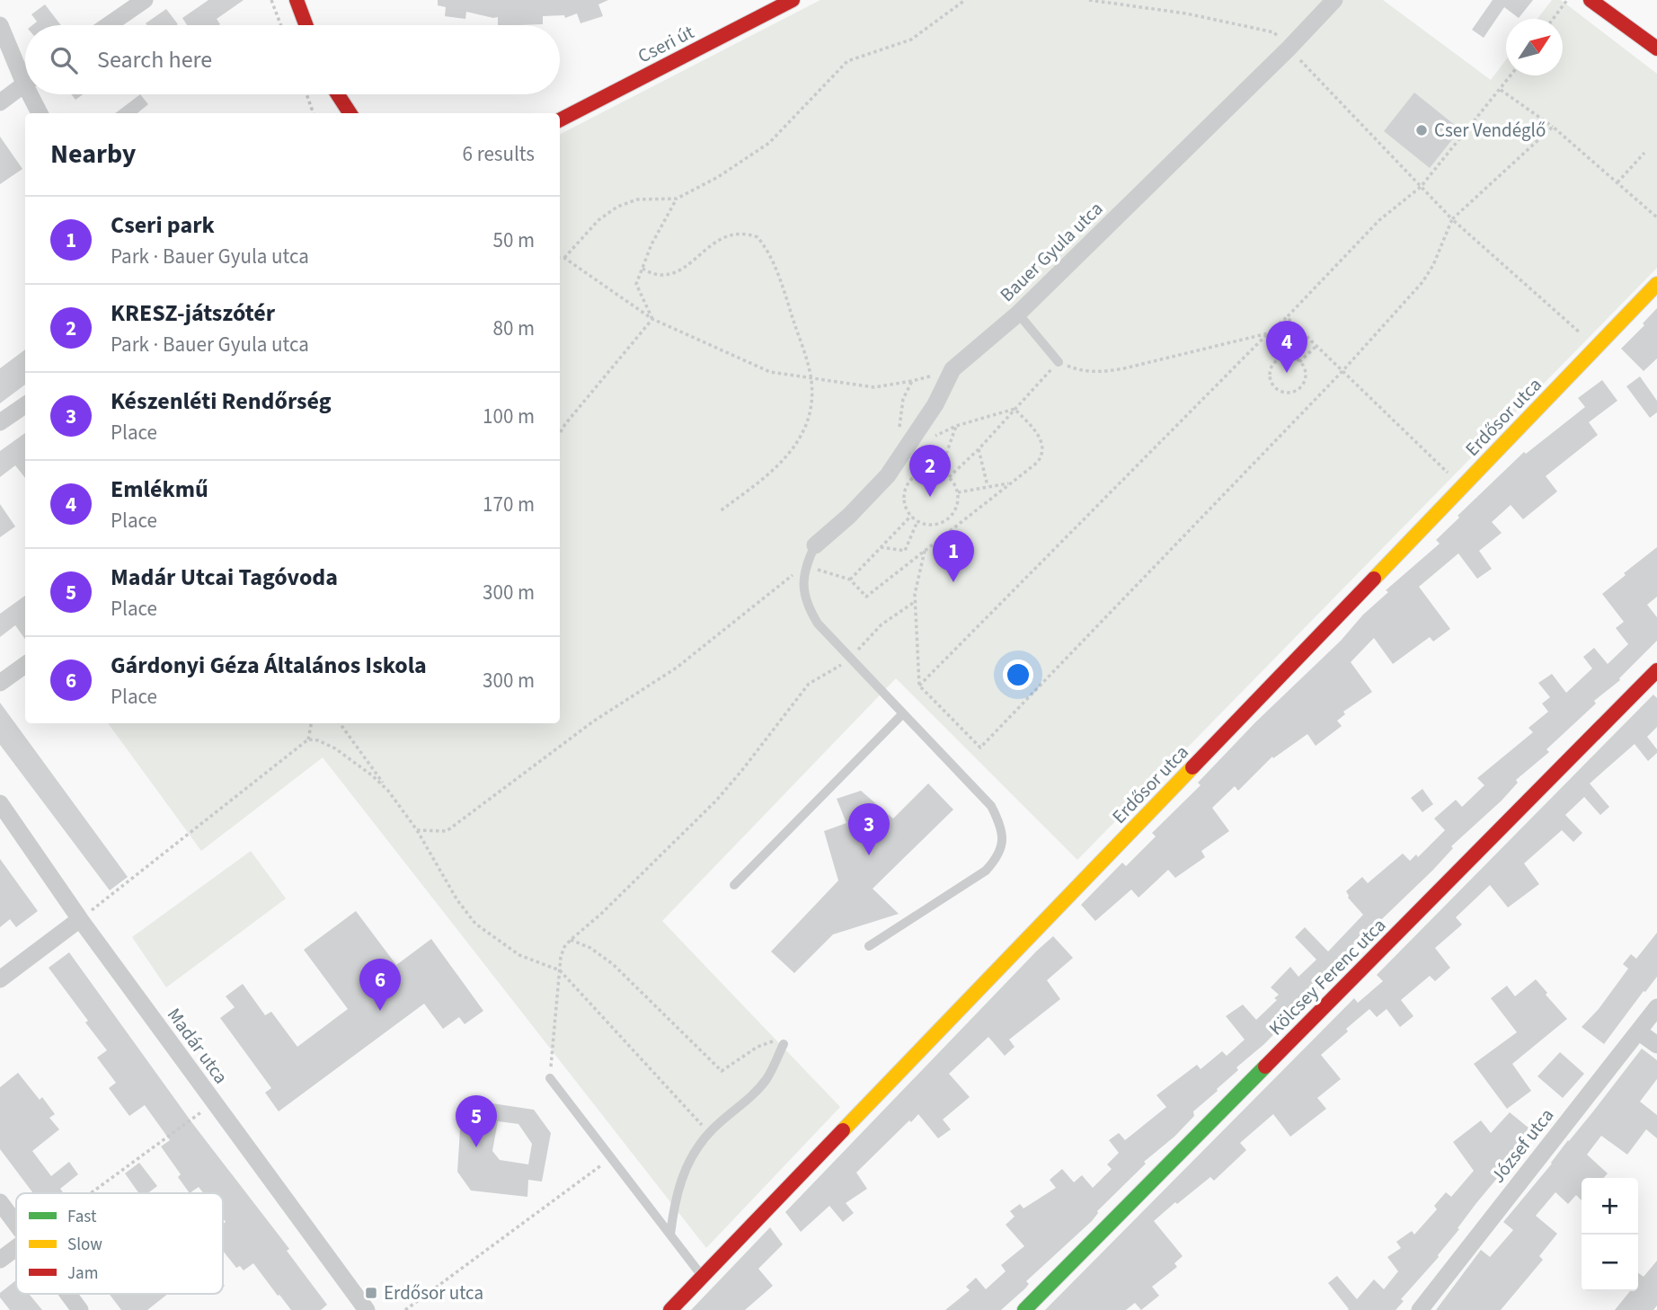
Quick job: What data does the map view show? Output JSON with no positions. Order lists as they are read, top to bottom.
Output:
{
  "streets": {
    "street": [
      "Cseri út",
      "Bauer Gyula utca",
      "Erdősor utca",
      "Kölcsey Ferenc utca",
      "Madár utca",
      "József utca"
    ]
  },
  "places": {
    "other": ["Cser Vendéglő"],
    "transit": ["Erdősor utca"]
  },
  "legend": ["Fast", "Slow", "Jam"],
  "north": "top right",
  "page": {
    "search": "Search here",
    "heading": ["Nearby", "6 results"],
    "list": [
      {
        "mark": "1",
        "name": "Cseri park",
        "note": "Park · Bauer Gyula utca",
        "value": "50 m"
      },
      {
        "mark": "2",
        "name": "KRESZ-játszótér",
        "note": "Park · Bauer Gyula utca",
        "value": "80 m"
      },
      {
        "mark": "3",
        "name": "Készenléti Rendőrség",
        "note": "Place",
        "value": "100 m"
      },
      {
        "mark": "4",
        "name": "Emlékmű",
        "note": "Place",
        "value": "170 m"
      },
      {
        "mark": "5",
        "name": "Madár Utcai Tagóvoda",
        "note": "Place",
        "value": "300 m"
      },
      {
        "mark": "6",
        "name": "Gárdonyi Géza Általános Iskola",
        "note": "Place",
        "value": "300 m"
      }
    ],
    "pins": [
      "4",
      "2",
      "1",
      "3",
      "6",
      "5"
    ],
    "map_buttons": ["+", "−"]
  }
}
